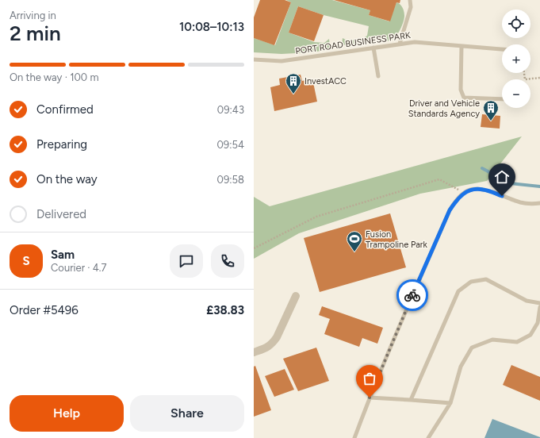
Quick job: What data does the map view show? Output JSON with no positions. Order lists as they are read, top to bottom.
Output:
{
  "streets": {
    "lane": ["PORT ROAD BUSINESS PARK"]
  },
  "places": {
    "building": ["InvestACC", "Driver and Vehicle Standards Agency"],
    "sports": ["Fusion Trampoline Park"]
  },
  "page": {
    "heading": ["2 min", "Arriving in", "10:08–10:13"],
    "panel": [
      "Sam",
      "Courier · 4.7",
      "Order #5496",
      "£38.83"
    ],
    "map_buttons": ["+", "−"],
    "bar": "On the way · 100 m",
    "list": [
      ["Confirmed", "09:43"],
      ["Preparing", "09:54"],
      ["On the way", "09:58"],
      "Delivered"
    ],
    "round": "S",
    "buttons": ["Help", "Share"]
  }
}
